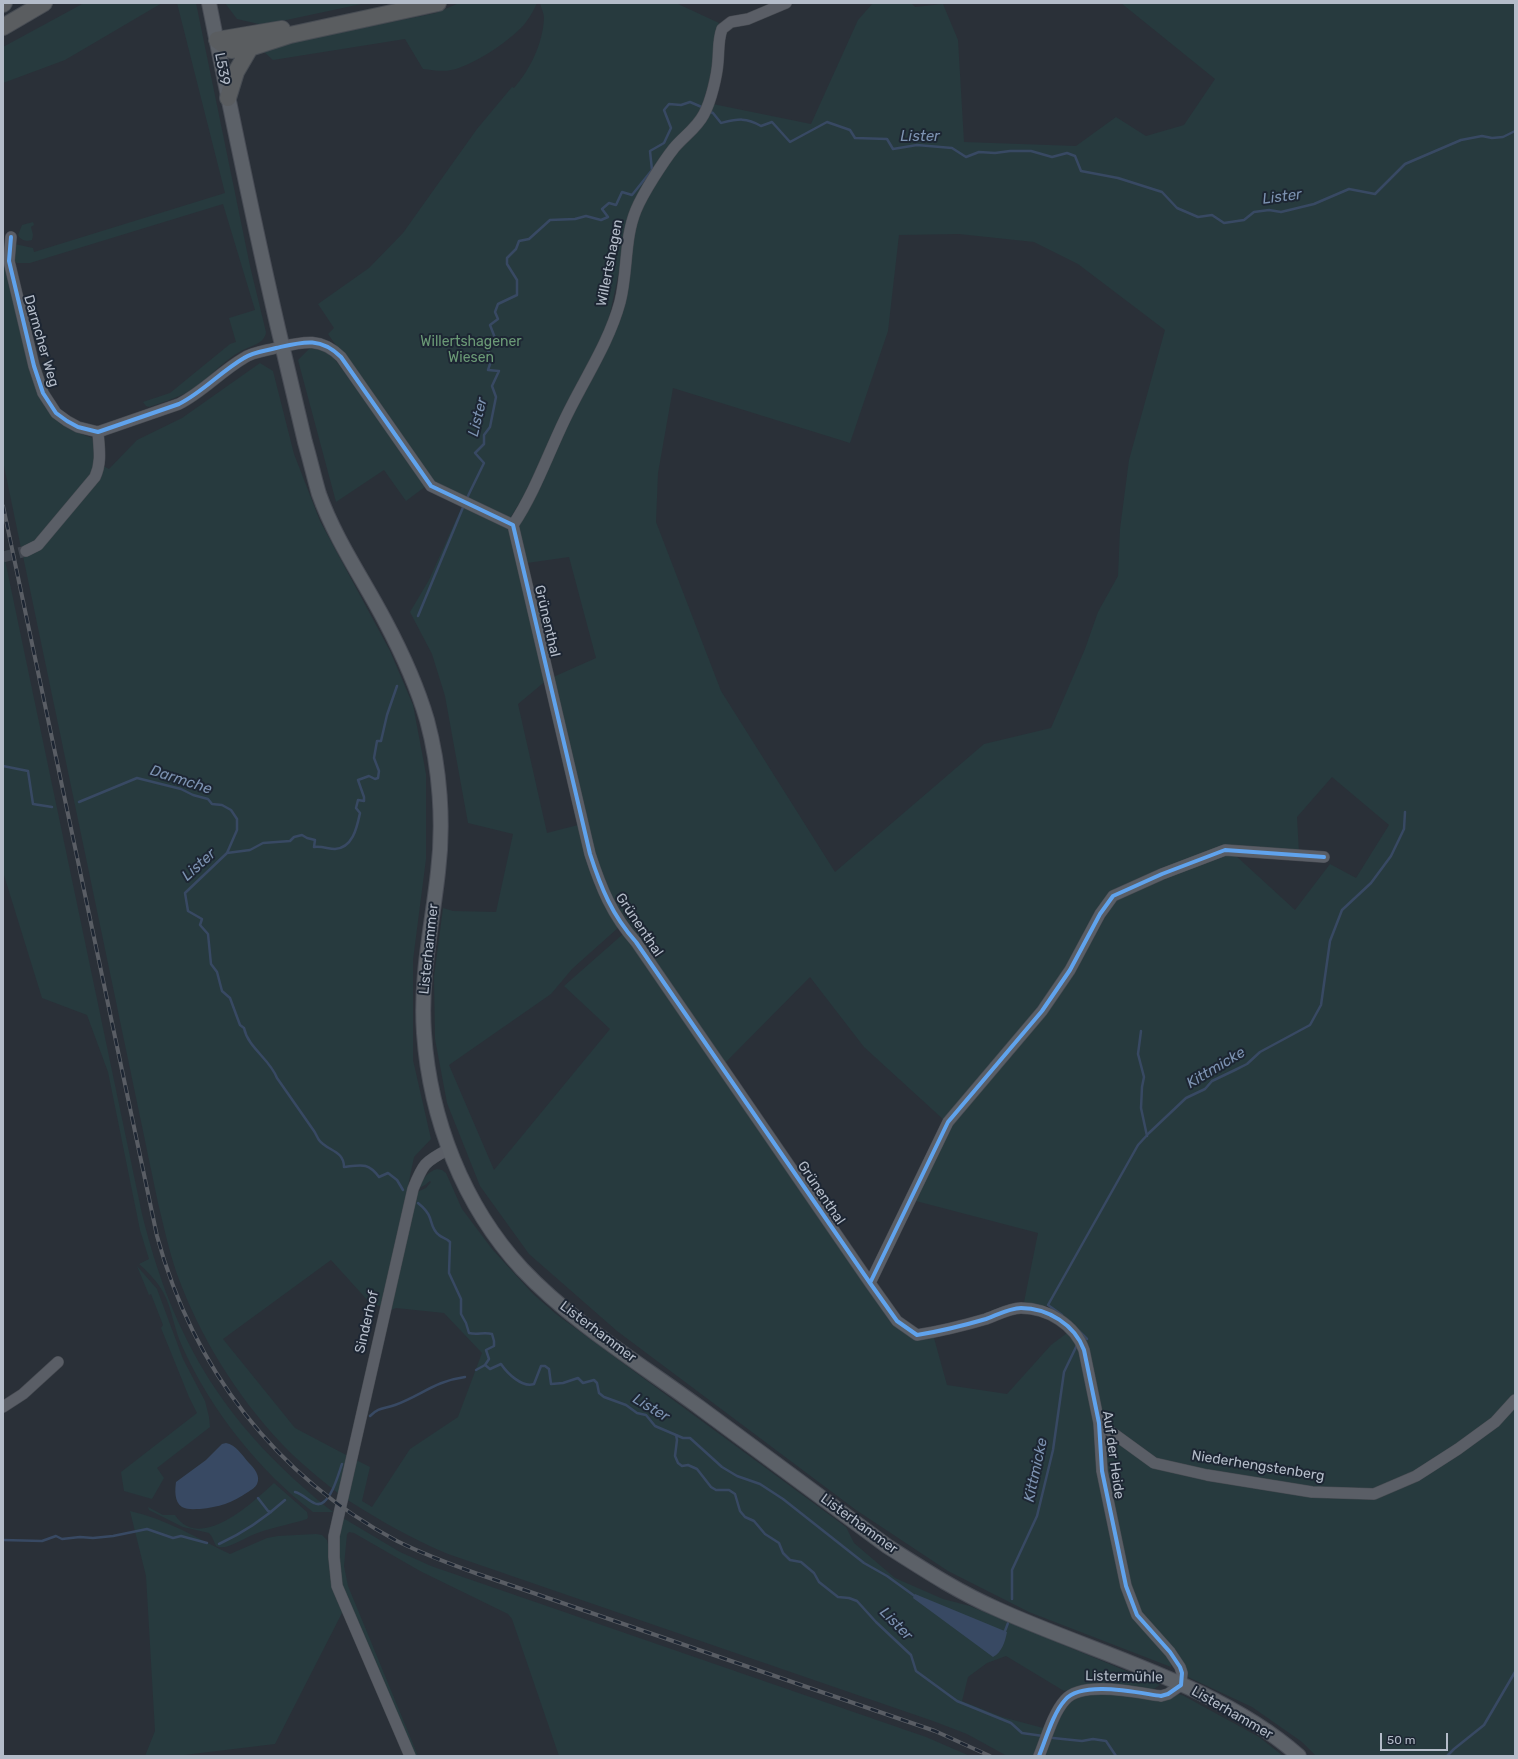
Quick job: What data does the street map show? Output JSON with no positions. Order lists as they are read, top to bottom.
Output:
{
  "streets": {
    "main road": ["L539", "Listerhammer"],
    "street": [
      "Willertshagen",
      "Darmcher Weg",
      "Grünenthal",
      "Sinderhof",
      "Auf der Heide",
      "Niederhengstenberg",
      "Listermühle"
    ]
  },
  "crossings": [
    ["L539", "Listerhammer"],
    ["Willertshagen", "Grünenthal"],
    ["Grünenthal", "Auf der Heide"],
    ["Listerhammer", "Sinderhof"],
    ["Listerhammer", "Auf der Heide"],
    ["Listerhammer", "Listermühle"],
    ["Auf der Heide", "Niederhengstenberg"],
    ["Auf der Heide", "Listermühle"]
  ],
  "water": ["Lister", "Darmche", "Kittmicke"],
  "parks": ["Willertshagener Wiesen"],
  "scale_bar": "50 m"
}
